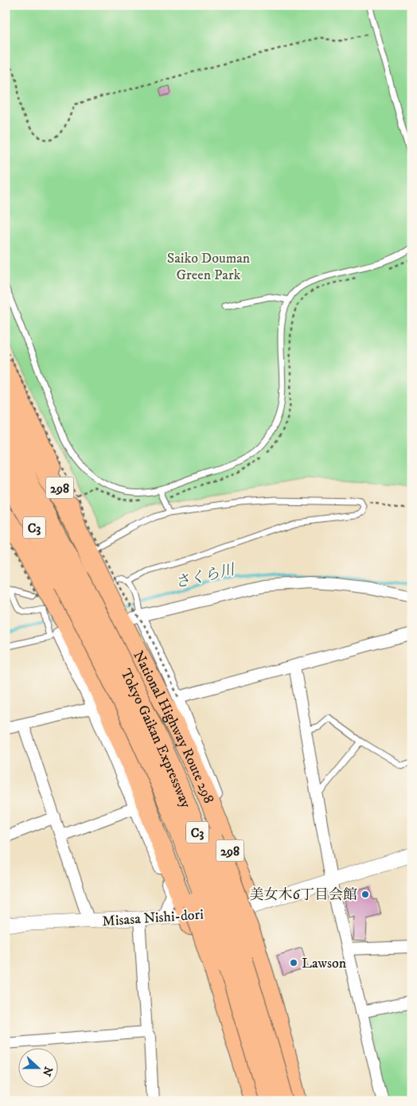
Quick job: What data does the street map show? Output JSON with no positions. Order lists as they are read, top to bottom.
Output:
{
  "streets": {
    "highway": [
      "298",
      "C3",
      "National Highway Route 298",
      "Tokyo Gaikan Expressway"
    ],
    "street": ["Misasa Nishi-dori"]
  },
  "crossings": [
    ["National Highway Route 298", "Misasa Nishi-dori"]
  ],
  "water": ["さくら川"],
  "parks": ["Saiko Douman Green Park"],
  "places": ["美女木6丁目会館", "Lawson"],
  "north": "right"
}
